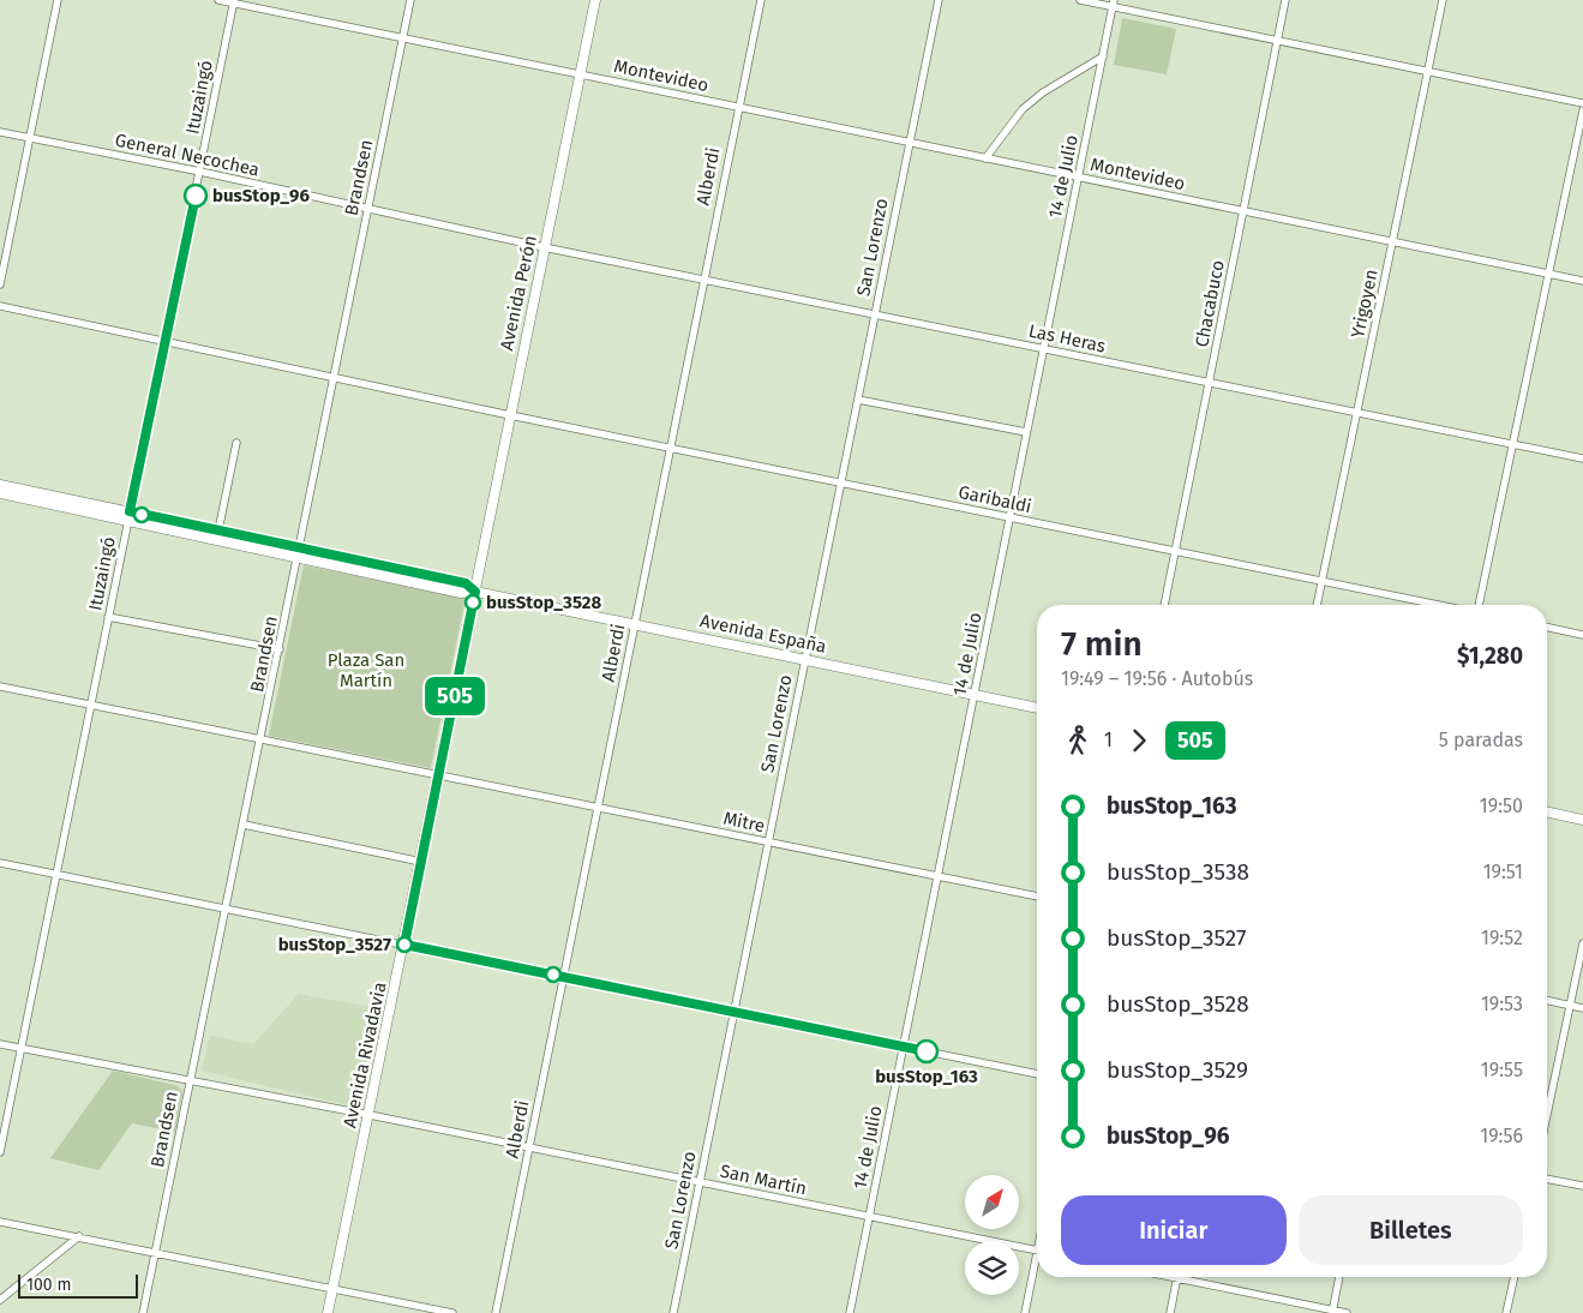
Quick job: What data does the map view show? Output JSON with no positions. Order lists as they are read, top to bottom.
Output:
{
  "streets": {
    "main road": ["Avenida Perón", "Avenida España", "Avenida Rivadavia"],
    "street": [
      "Montevideo",
      "Ituzaingó",
      "General Necochea",
      "Alberdi",
      "14 de Julio",
      "Brandsen",
      "San Lorenzo",
      "Chacabuco",
      "Yrigoyen",
      "Las Heras",
      "Garibaldi",
      "Mitre",
      "San Martín"
    ]
  },
  "crossings": [
    ["Montevideo", "Ituzaingó"],
    ["Montevideo", "Alberdi"],
    ["Montevideo", "14 de Julio"],
    ["Montevideo", "Brandsen"],
    ["Montevideo", "San Lorenzo"],
    ["Montevideo", "Avenida Perón"],
    ["Montevideo", "Chacabuco"],
    ["Montevideo", "Yrigoyen"],
    ["Ituzaingó", "General Necochea"],
    ["Ituzaingó", "Garibaldi"],
    ["Ituzaingó", "Mitre"],
    ["Ituzaingó", "San Martín"],
    ["General Necochea", "Brandsen"],
    ["General Necochea", "Avenida Perón"],
    ["General Necochea", "Las Heras"],
    ["Alberdi", "Las Heras"],
    ["Alberdi", "Garibaldi"],
    ["Alberdi", "Avenida España"],
    ["Alberdi", "Mitre"],
    ["Alberdi", "San Martín"],
    ["14 de Julio", "Las Heras"],
    ["14 de Julio", "Garibaldi"],
    ["14 de Julio", "Avenida España"],
    ["14 de Julio", "Mitre"],
    ["14 de Julio", "San Martín"],
    ["Brandsen", "Garibaldi"],
    ["Brandsen", "Avenida España"],
    ["Brandsen", "Mitre"],
    ["Brandsen", "San Martín"],
    ["San Lorenzo", "Las Heras"],
    ["San Lorenzo", "Garibaldi"],
    ["San Lorenzo", "Avenida España"],
    ["San Lorenzo", "Mitre"],
    ["San Lorenzo", "San Martín"],
    ["Avenida Perón", "Las Heras"],
    ["Avenida Perón", "Garibaldi"],
    ["Avenida Perón", "Avenida España"],
    ["Avenida Perón", "Avenida Rivadavia"],
    ["Chacabuco", "Las Heras"],
    ["Chacabuco", "Garibaldi"],
    ["Yrigoyen", "Las Heras"],
    ["Yrigoyen", "Garibaldi"],
    ["Avenida España", "Avenida Rivadavia"],
    ["Mitre", "Avenida Rivadavia"],
    ["Avenida Rivadavia", "San Martín"]
  ],
  "parks": ["Plaza San Martín"],
  "places": [
    "busStop_96",
    "busStop_3528",
    "busStop_3527",
    "busStop_163"
  ],
  "lines": ["bus line 505"],
  "scale_bar": "100 m",
  "north": "top right",
  "page": {
    "on_map": "505",
    "heading": ["7 min", "19:49 – 19:56 · Autobús", "$1,280"],
    "legs": ["1", "505", "5 paradas"],
    "list": [
      {
        "name": "busStop_163",
        "value": "19:50"
      },
      {
        "name": "busStop_3538",
        "value": "19:51"
      },
      {
        "name": "busStop_3527",
        "value": "19:52"
      },
      {
        "name": "busStop_3528",
        "value": "19:53"
      },
      {
        "name": "busStop_3529",
        "value": "19:55"
      },
      {
        "name": "busStop_96",
        "value": "19:56"
      }
    ],
    "buttons": ["Iniciar", "Billetes"],
    "scale": "100 m"
  }
}
